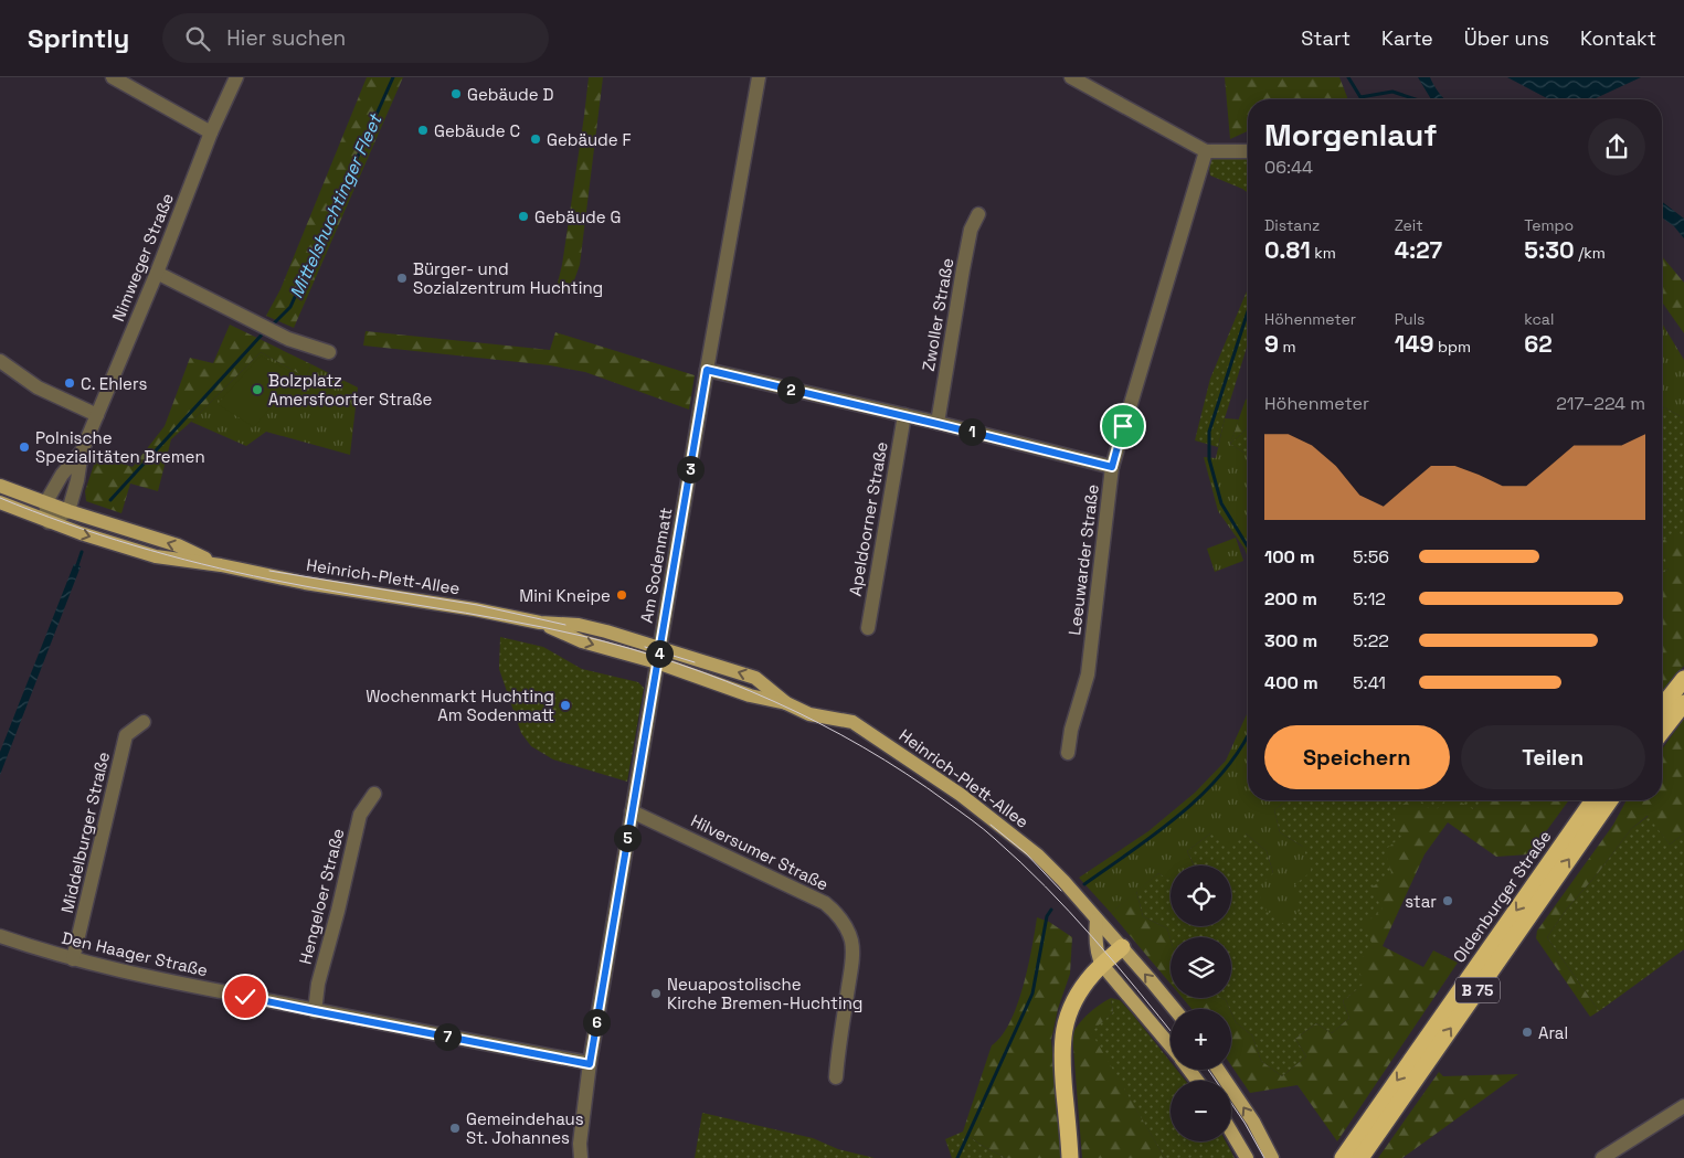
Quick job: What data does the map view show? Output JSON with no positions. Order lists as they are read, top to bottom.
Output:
{
  "streets": {
    "highway": ["Oldenburger Straße", "B 75"],
    "main road": ["Heinrich-Plett-Allee"],
    "street": [
      "Nimweger Straße",
      "Zwoller Straße",
      "Apeldoorner Straße",
      "Leeuwarder Straße",
      "Am Sodenmatt",
      "Middelburger Straße",
      "Hilversumer Straße",
      "Hengeloer Straße",
      "Den Haager Straße"
    ]
  },
  "crossings": [
    ["Nimweger Straße", "Heinrich-Plett-Allee"],
    ["Am Sodenmatt", "Heinrich-Plett-Allee"],
    ["Am Sodenmatt", "Hilversumer Straße"],
    ["Am Sodenmatt", "Den Haager Straße"],
    ["Middelburger Straße", "Den Haager Straße"],
    ["Hengeloer Straße", "Den Haager Straße"]
  ],
  "water": ["Mittelshuchtinger Fleet"],
  "places": [
    "Gebäude D",
    "Gebäude C",
    "Gebäude F",
    "Gebäude G",
    "Bürger- und Sozialzentrum Huchting",
    "C. Ehlers",
    "Bolzplatz Amersfoorter Straße",
    "Polnische Spezialitäten Bremen",
    "Mini Kneipe",
    "Wochenmarkt Huchting Am Sodenmatt",
    "star",
    "Neuapostolische Kirche Bremen-Huchting",
    "Aral",
    "Gemeindehaus St. Johannes"
  ],
  "page": {
    "header": "Sprintly",
    "search": "Hier suchen",
    "nav": [
      "Start",
      "Karte",
      "Über uns",
      "Kontakt"
    ],
    "heading": ["Morgenlauf", "06:44"],
    "stats": [
      ["Distanz", "0.81 km"],
      ["Zeit", "4:27"],
      ["Tempo", "5:30 /km"],
      ["Höhenmeter", "9 m"],
      ["Puls", "149 bpm"],
      ["kcal", "62"]
    ],
    "pins": [
      "2",
      "1",
      "3",
      "4",
      "5",
      "6",
      "7"
    ],
    "chart": ["Höhenmeter", "217–224 m"],
    "list": [
      {
        "name": "100 m",
        "note": "5:56"
      },
      {
        "name": "200 m",
        "note": "5:12"
      },
      {
        "name": "300 m",
        "note": "5:22"
      },
      {
        "name": "400 m",
        "note": "5:41"
      }
    ],
    "buttons": ["Speichern", "Teilen"],
    "map_buttons": ["+", "−"]
  }
}
